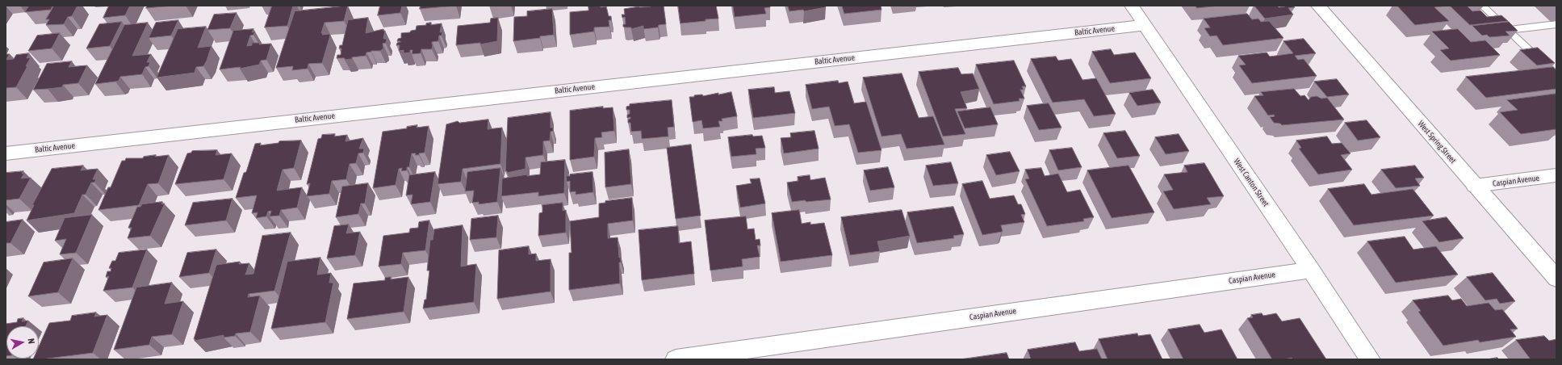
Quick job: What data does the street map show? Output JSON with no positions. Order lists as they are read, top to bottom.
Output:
{
  "streets": {
    "street": [
      "Baltic Avenue",
      "West Spring Street",
      "Caspian Avenue",
      "West Canton Street"
    ]
  },
  "crossings": [
    ["Baltic Avenue", "West Canton Street"],
    ["West Spring Street", "Caspian Avenue"],
    ["Caspian Avenue", "West Canton Street"]
  ],
  "north": "right"
}
